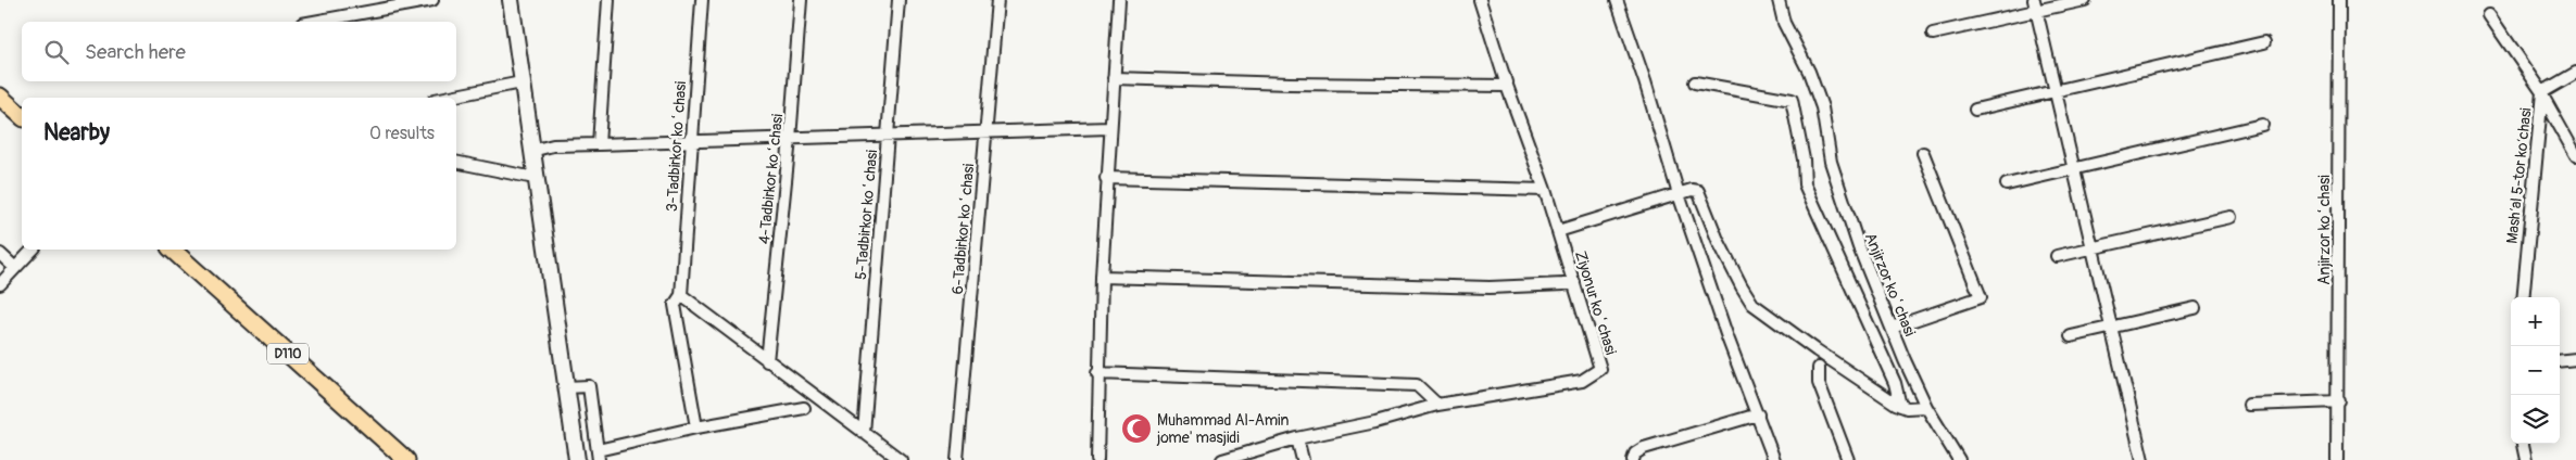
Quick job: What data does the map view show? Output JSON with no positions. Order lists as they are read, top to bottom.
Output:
{
  "streets": {
    "main road": ["D110"],
    "street": [
      "3-Tadbirkor koʻchasi",
      "Mashʼal 5-tor koʼchasi",
      "4-Tadbirkor koʻchasi",
      "5-Tadbirkor koʻchasi",
      "6-Tadbirkor koʻchasi",
      "Anjirzor koʻchasi",
      "Ziyonur koʻchasi"
    ]
  },
  "places": {
    "mosque": ["Muhammad Al-Amin jome' masjidi"]
  },
  "page": {
    "search": "Search here",
    "heading": ["Nearby", "0 results"],
    "map_buttons": ["+", "−"]
  }
}
